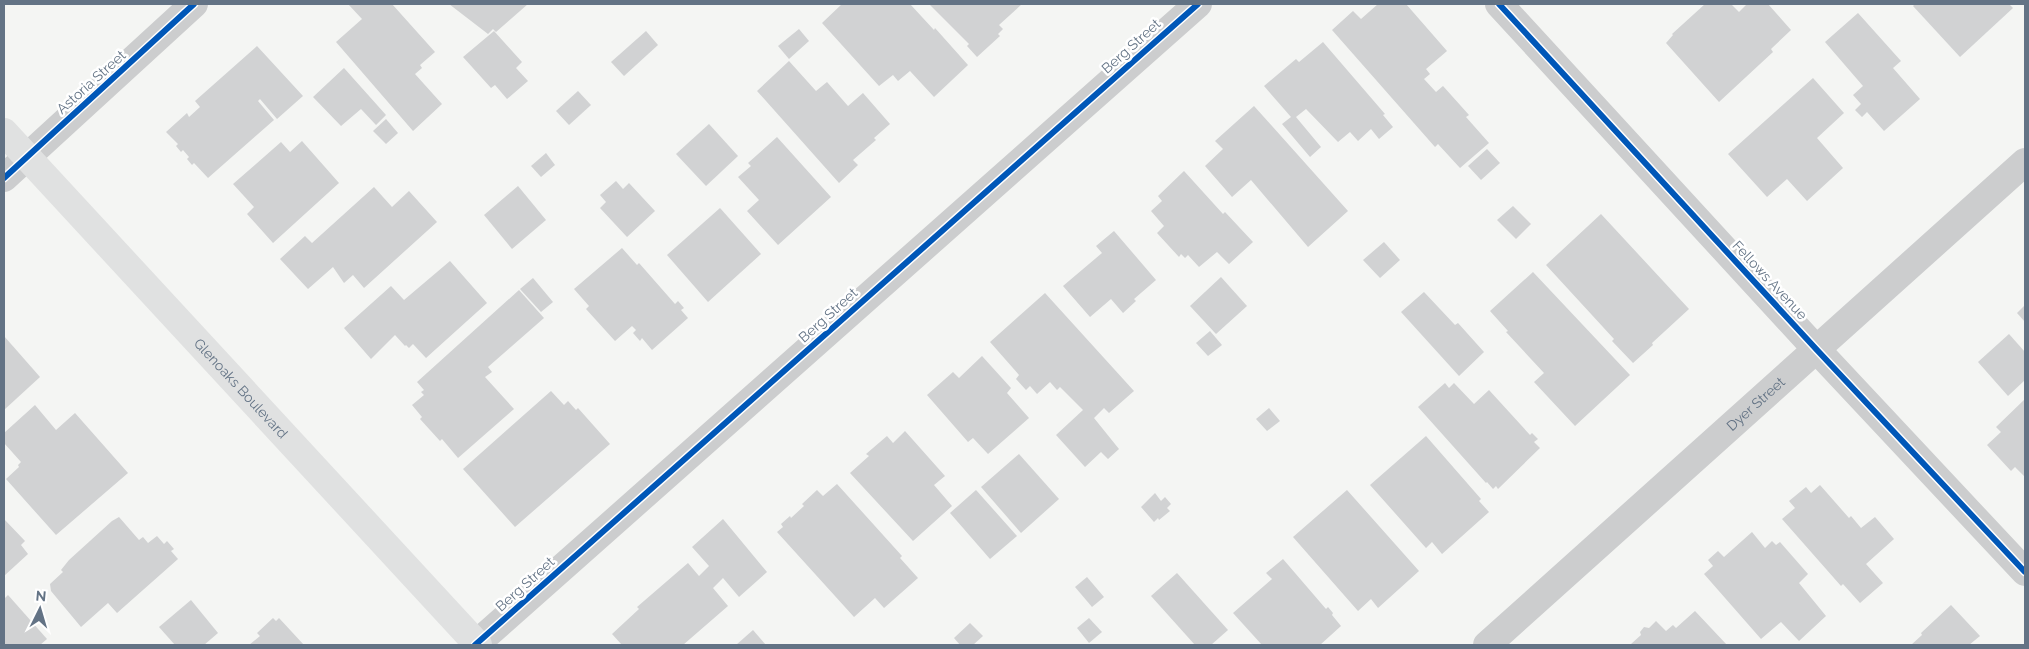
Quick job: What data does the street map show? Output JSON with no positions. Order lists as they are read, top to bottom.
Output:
{
  "streets": {
    "main road": ["Glenoaks Boulevard"],
    "street": [
      "Berg Street",
      "Astoria Street",
      "Fellows Avenue",
      "Dyer Street"
    ]
  },
  "crossings": [
    ["Berg Street", "Glenoaks Boulevard"],
    ["Astoria Street", "Glenoaks Boulevard"],
    ["Fellows Avenue", "Dyer Street"]
  ],
  "north": "top"
}
